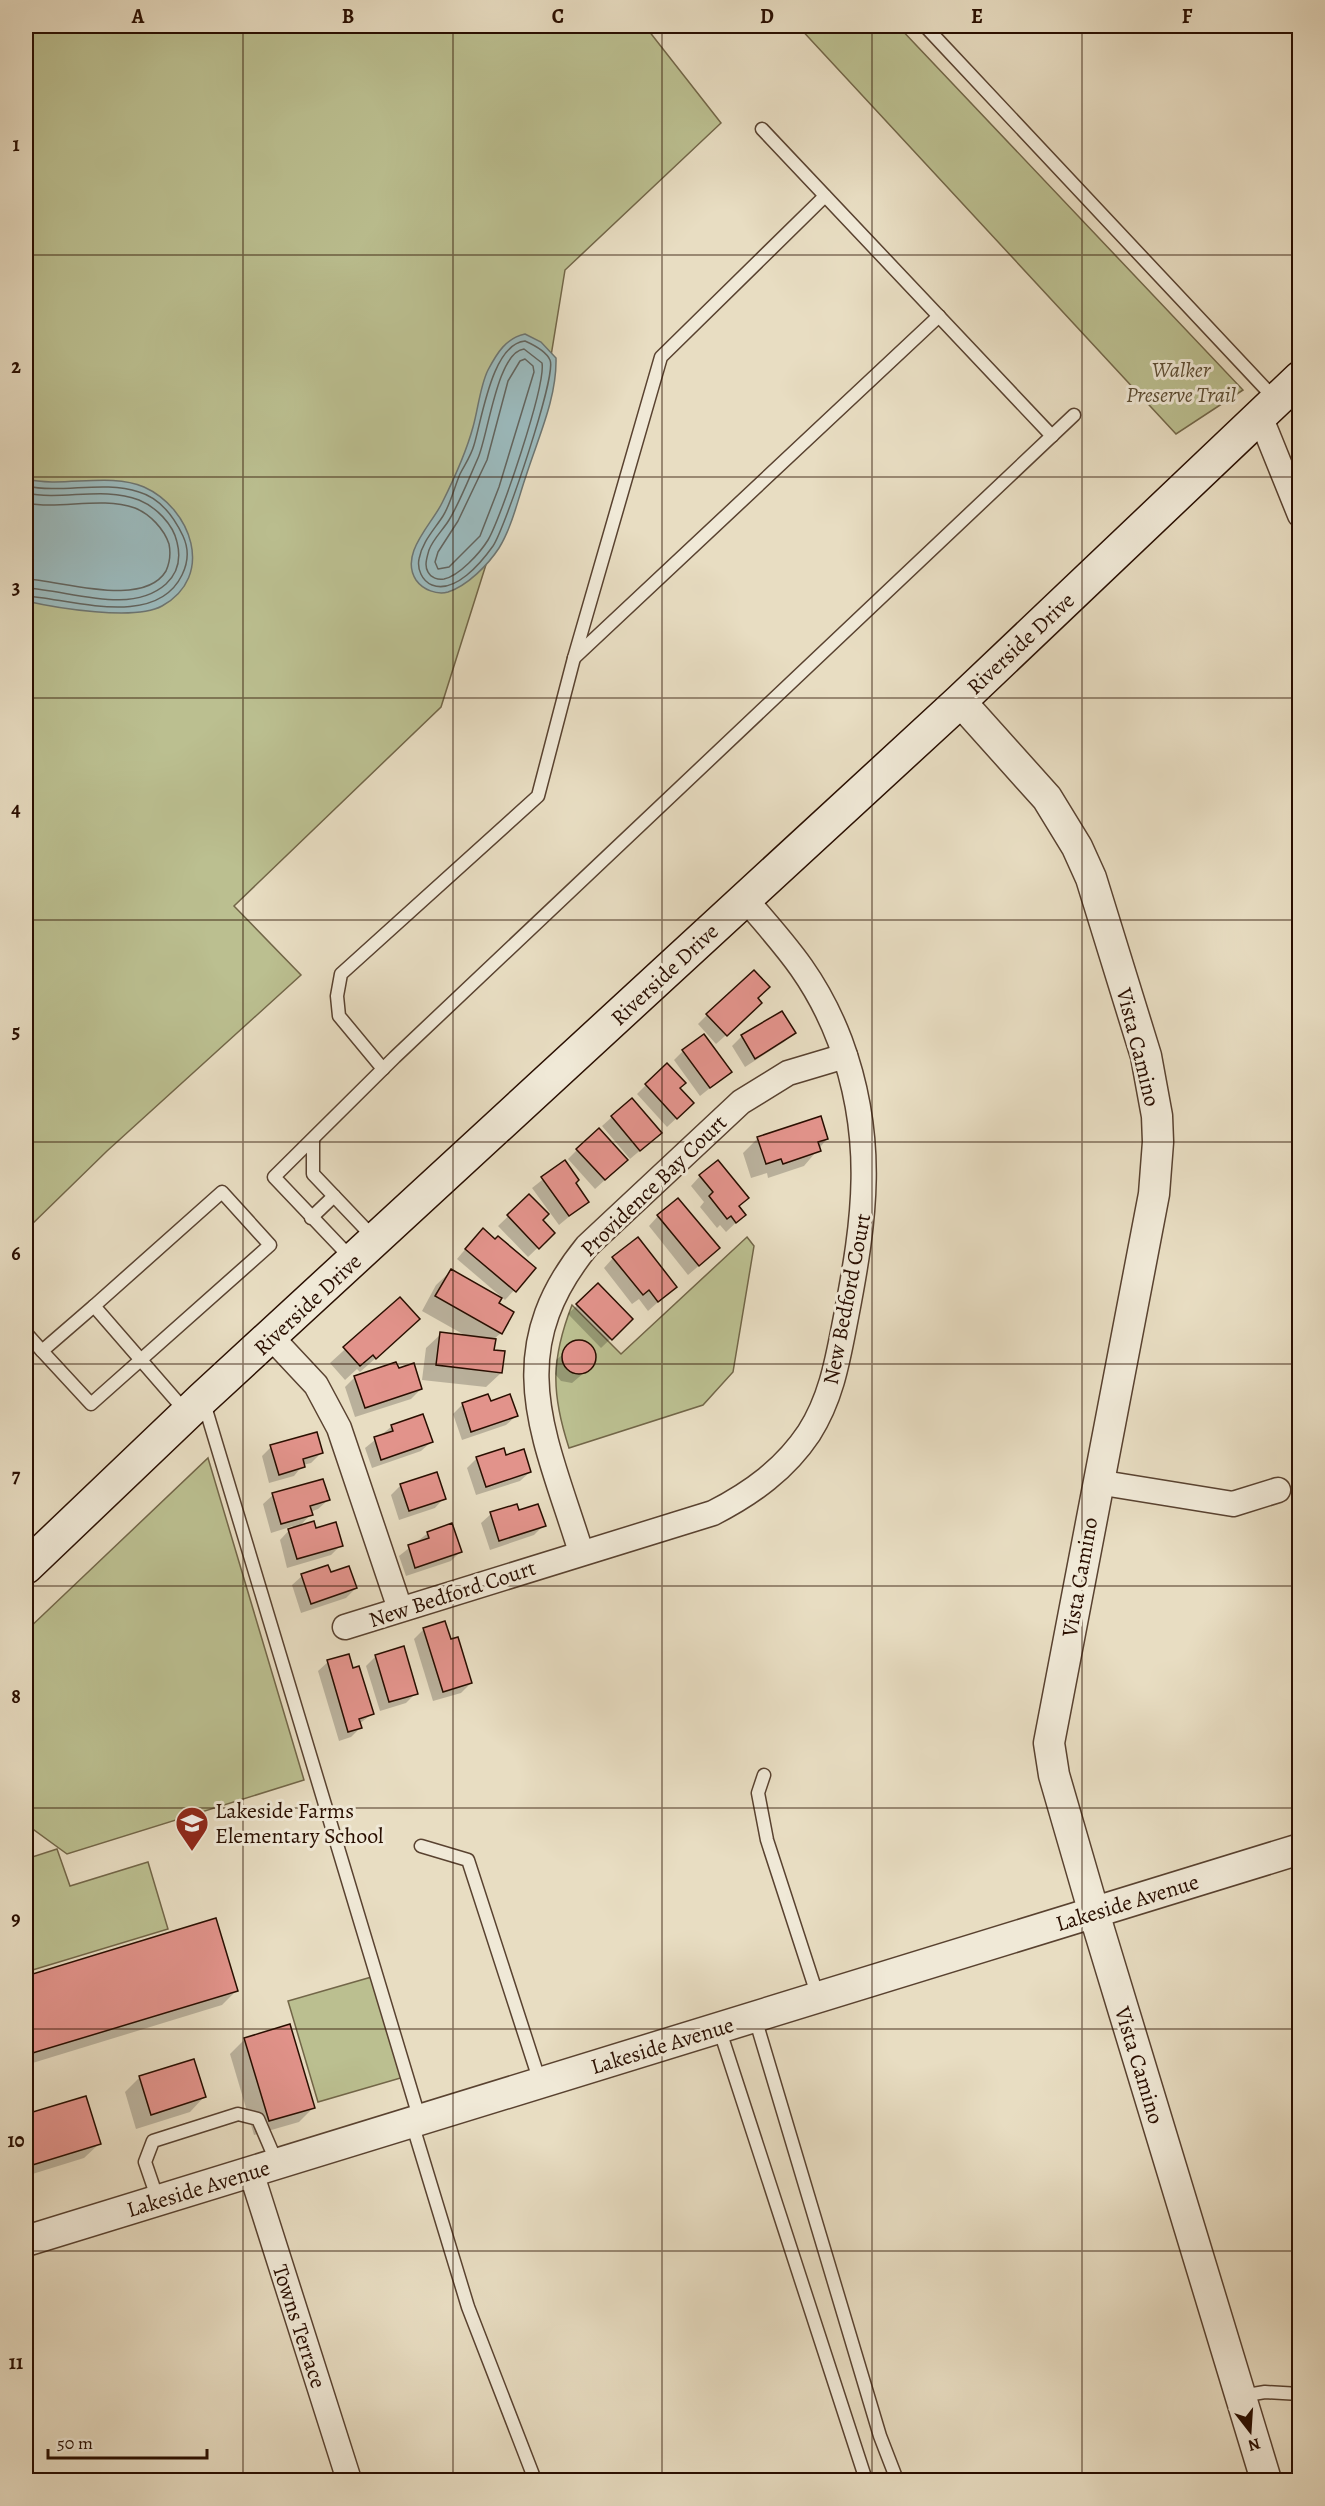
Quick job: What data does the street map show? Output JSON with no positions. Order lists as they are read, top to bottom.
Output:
{
  "streets": {
    "main road": ["Riverside Drive"],
    "street": [
      "Vista Camino",
      "Providence Bay Court",
      "New Bedford Court",
      "Lakeside Avenue",
      "Towns Terrace"
    ]
  },
  "crossings": [
    ["Riverside Drive", "Vista Camino"],
    ["Riverside Drive", "New Bedford Court"],
    ["Vista Camino", "Lakeside Avenue"],
    ["Providence Bay Court", "New Bedford Court"],
    ["Lakeside Avenue", "Towns Terrace"]
  ],
  "parks": ["Walker Preserve Trail"],
  "places": {
    "school or university": ["Lakeside Farms Elementary School"]
  },
  "scale_bar": "50 m",
  "north": "bottom",
  "grid": {
    "columns": [
      "A",
      "B",
      "C",
      "D",
      "E",
      "F"
    ],
    "rows": [
      "1",
      "2",
      "3",
      "4",
      "5",
      "6",
      "7",
      "8",
      "9",
      "10",
      "11"
    ]
  }
}
